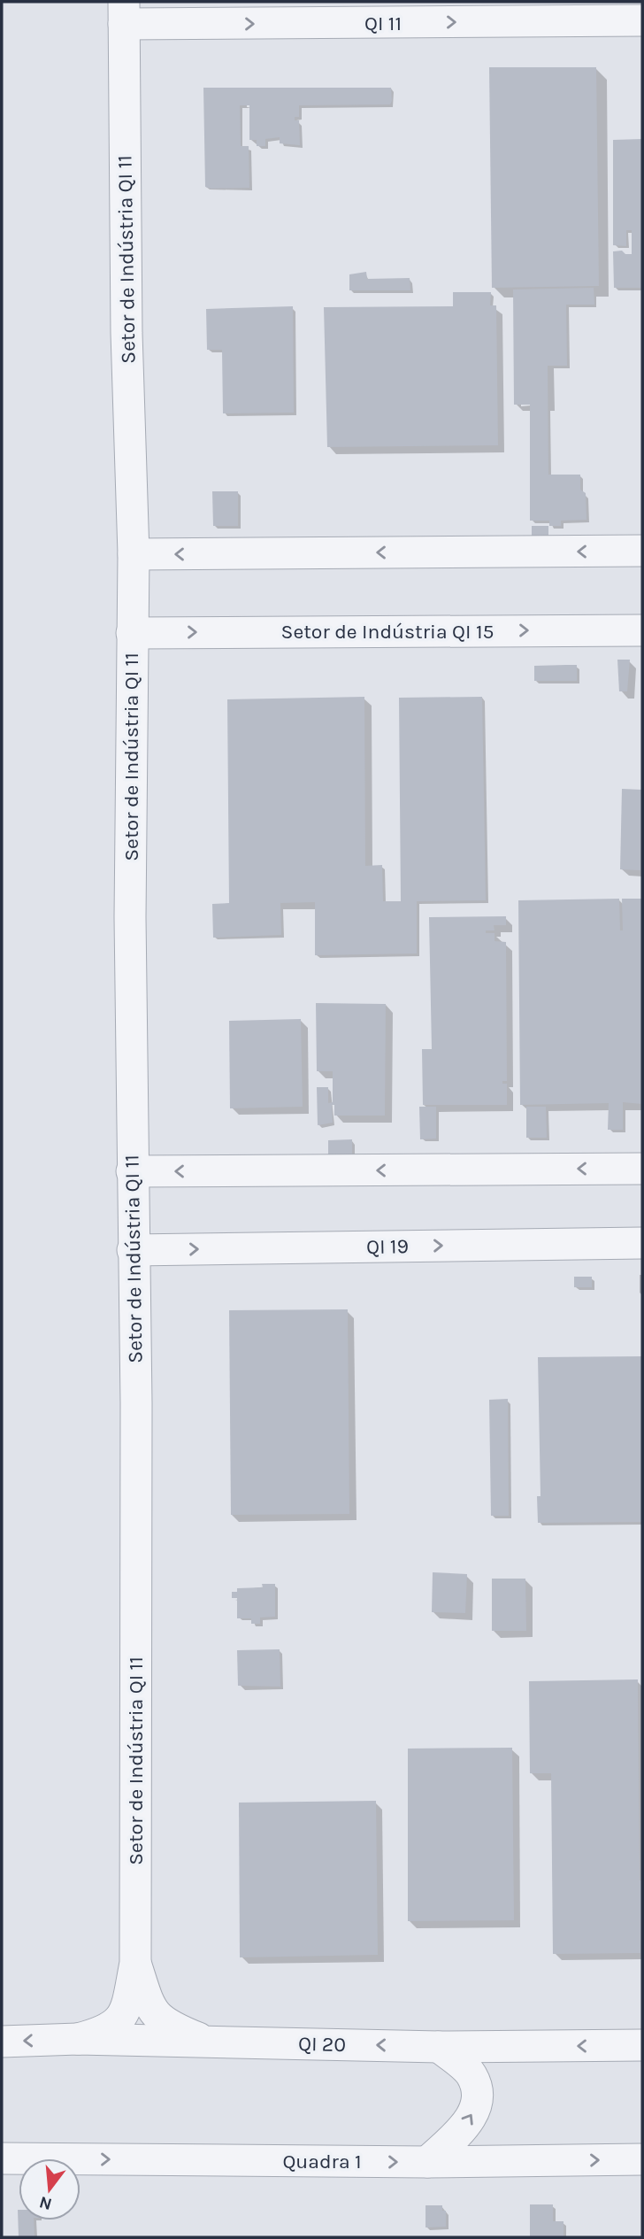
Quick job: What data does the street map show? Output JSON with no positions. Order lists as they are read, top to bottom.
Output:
{
  "streets": {
    "street": [
      "QI 11",
      "Setor de Indústria QI 11",
      "Setor de Indústria QI 15",
      "QI 19",
      "QI 20",
      "Quadra 1"
    ]
  },
  "crossings": [
    ["QI 11", "Setor de Indústria QI 11"],
    ["Setor de Indústria QI 11", "Setor de Indústria QI 15"],
    ["Setor de Indústria QI 11", "QI 19"]
  ],
  "one_way": ["QI 11", "QI 20", "Quadra 1"],
  "north": "bottom"
}
